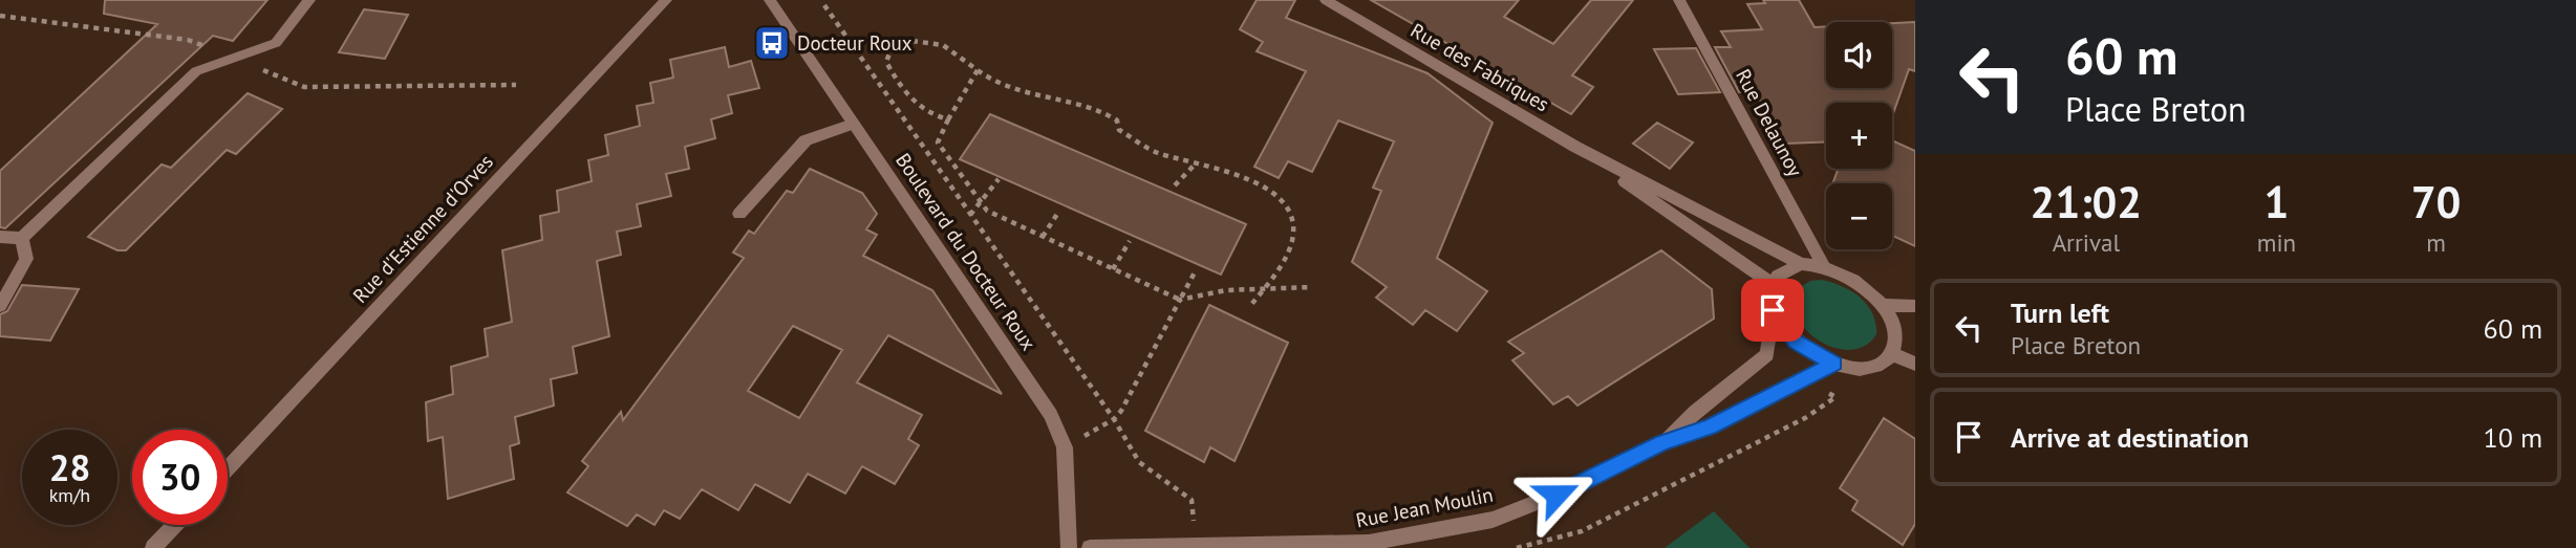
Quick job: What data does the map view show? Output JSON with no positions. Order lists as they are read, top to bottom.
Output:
{
  "streets": {
    "street": [
      "Rue des Fabriques",
      "Rue Delaunoy",
      "Rue d'Estienne d'Orves",
      "Boulevard du Docteur Roux",
      "Rue Jean Moulin"
    ]
  },
  "crossings": [
    ["Rue des Fabriques", "Rue Delaunoy"],
    ["Rue des Fabriques", "Rue Jean Moulin"],
    ["Rue Delaunoy", "Rue Jean Moulin"]
  ],
  "places": {
    "bus stop": ["Docteur Roux"]
  },
  "page": {
    "turn": ["60 m", "Place Breton"],
    "map_buttons": ["+", "−"],
    "eta": [
      "21:02",
      "Arrival",
      "1",
      "min",
      "70",
      "m"
    ],
    "list": [
      {
        "name": "Turn left",
        "note": "Place Breton",
        "value": "60 m"
      },
      {
        "name": "Arrive at destination",
        "value": "10 m"
      }
    ],
    "speed": "28 km/h",
    "limit": "30"
  }
}
